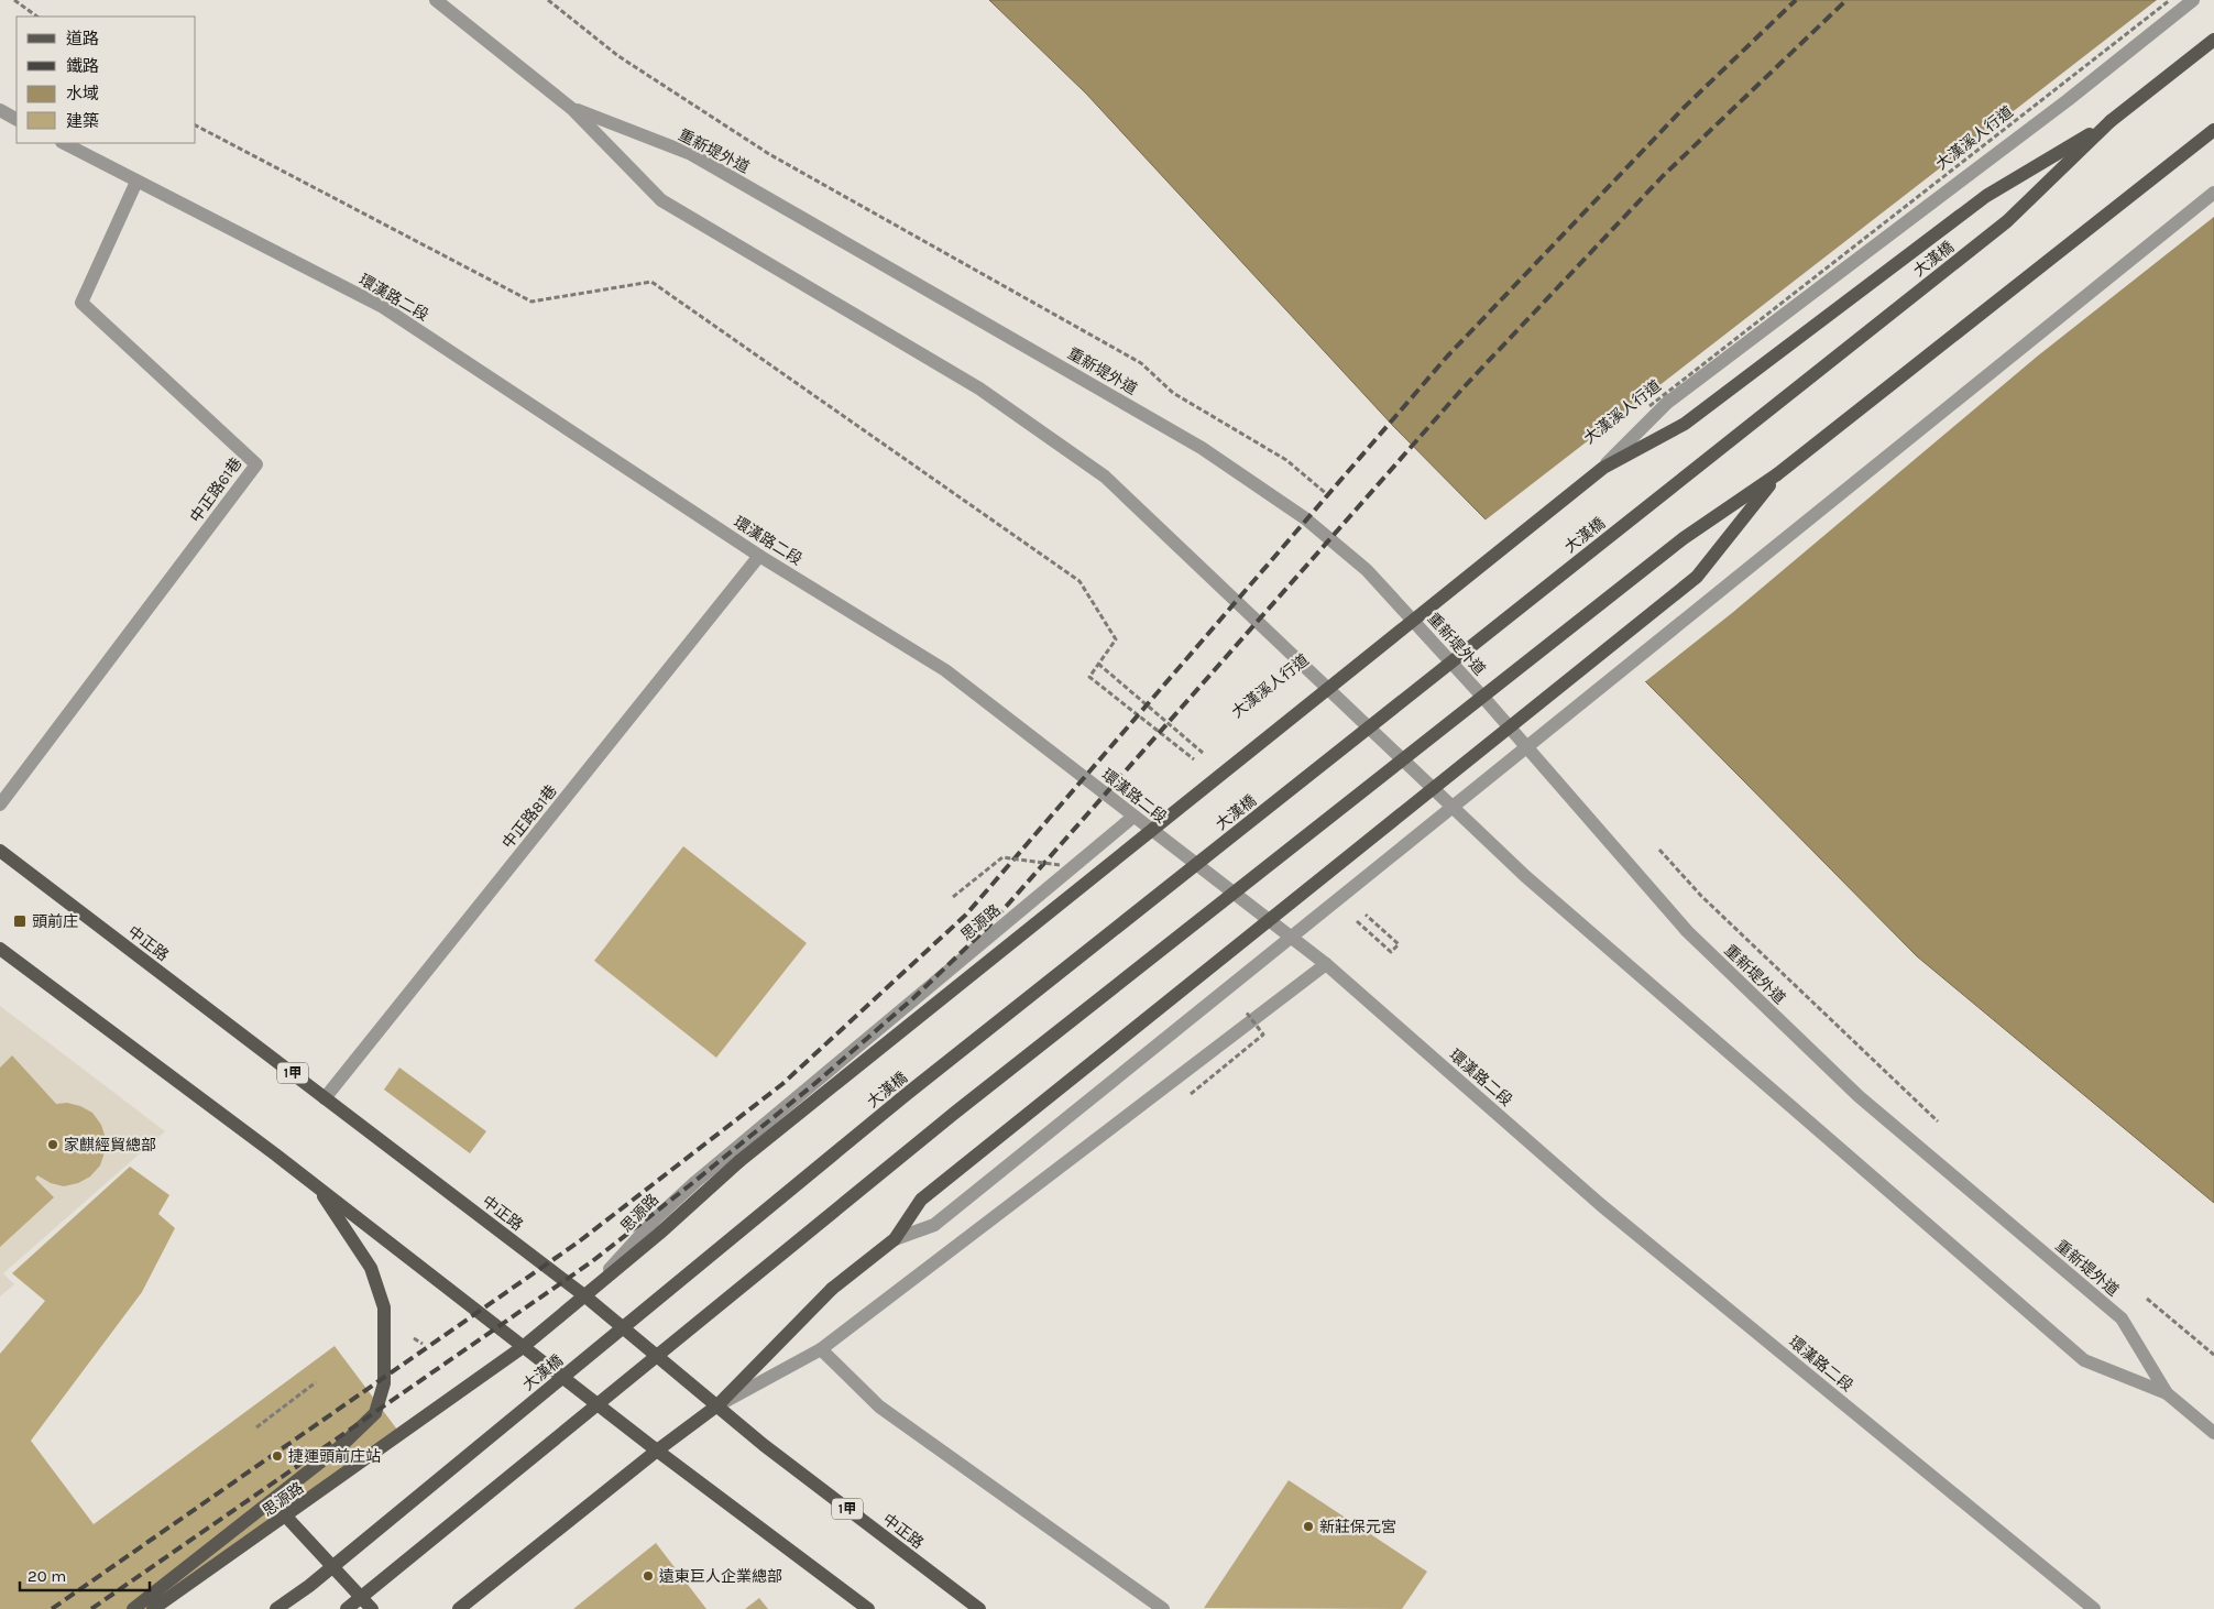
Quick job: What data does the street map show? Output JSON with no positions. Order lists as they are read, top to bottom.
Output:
{
  "streets": {
    "main road": [
      "大漢橋",
      "思源路",
      "中正路",
      "1甲"
    ],
    "street": [
      "重新堤外道",
      "環漢路二段",
      "中正路61巷",
      "中正路81巷"
    ],
    "path": ["大漢溪人行道"]
  },
  "crossings": [
    ["環漢路二段", "中正路61巷"],
    ["環漢路二段", "中正路81巷"],
    ["環漢路二段", "思源路"],
    ["中正路81巷", "中正路"],
    ["思源路", "中正路"]
  ],
  "places": {
    "transit": ["頭前庄"],
    "other": [
      "家麒經貿總部",
      "捷運頭前庄站",
      "新莊保元宮",
      "遠東巨人企業總部"
    ]
  },
  "legend": [
    "道路",
    "鐵路",
    "水域",
    "建築"
  ],
  "scale_bar": "20 m"
}
